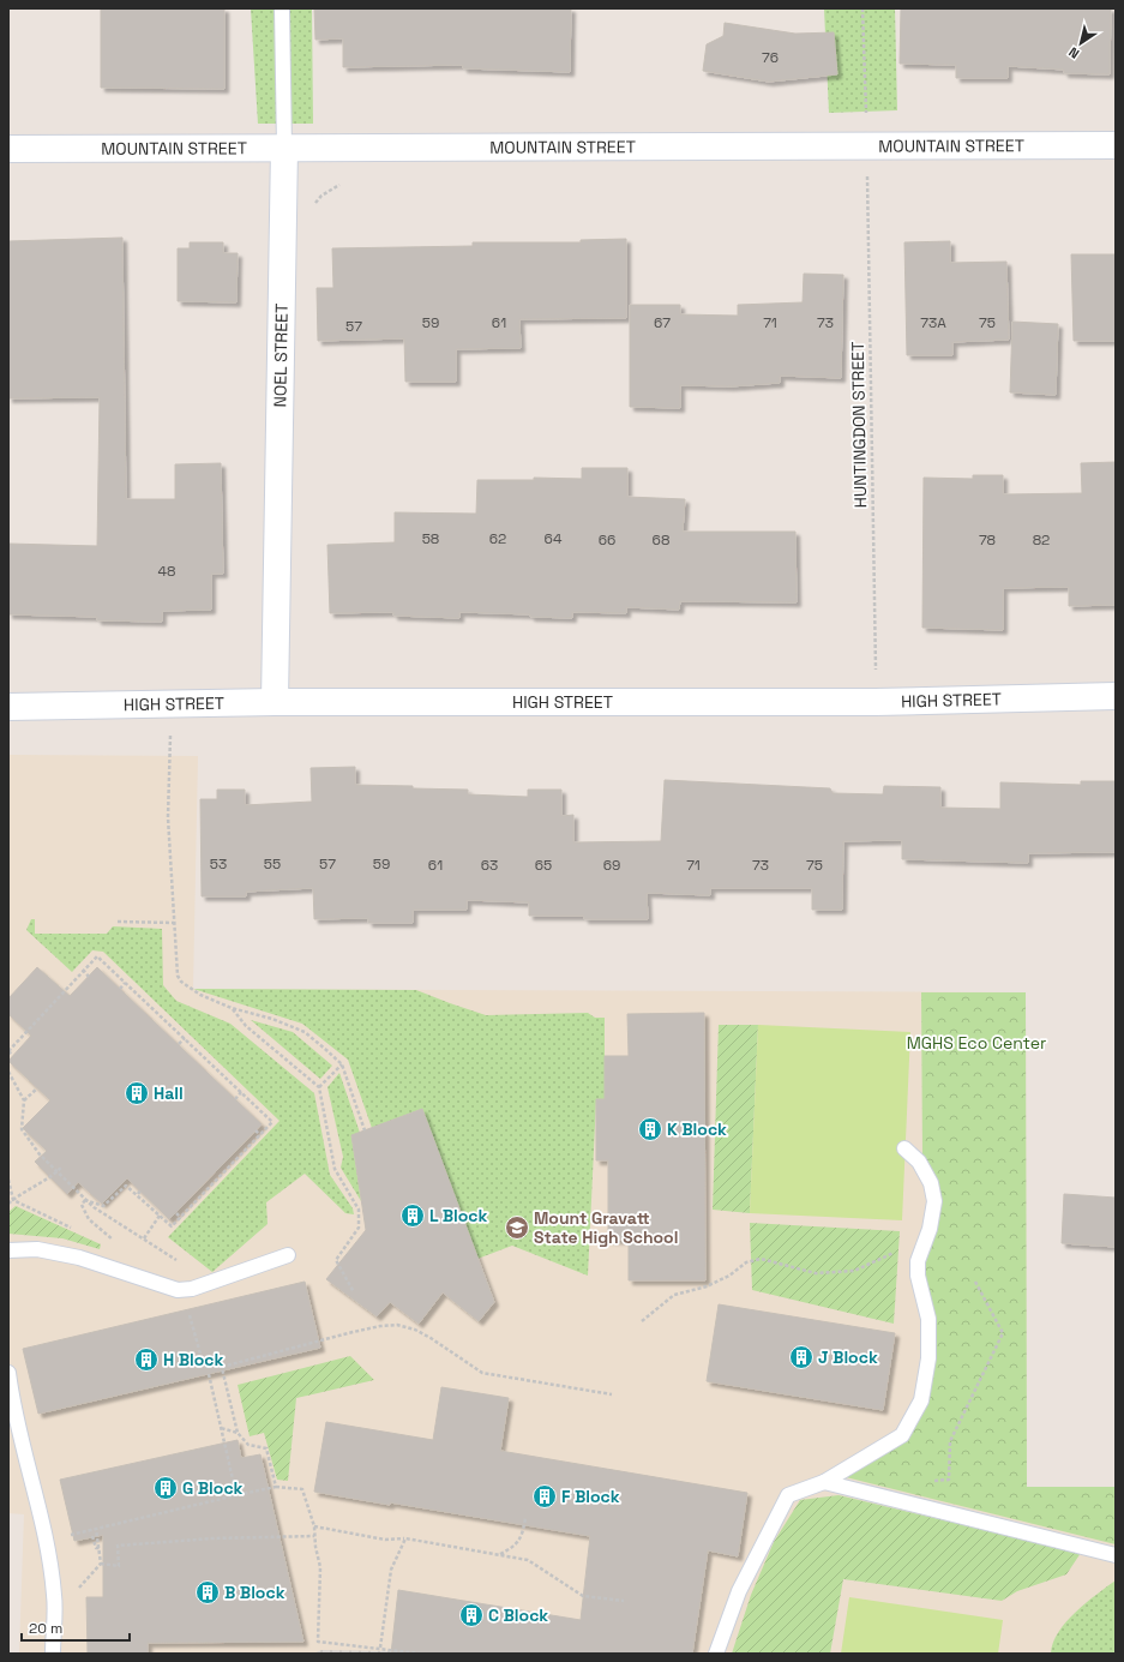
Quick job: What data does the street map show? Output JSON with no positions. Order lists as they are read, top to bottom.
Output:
{
  "streets": {
    "street": ["MOUNTAIN STREET", "NOEL STREET", "HIGH STREET"],
    "path": ["HUNTINGDON STREET"]
  },
  "crossings": [
    ["MOUNTAIN STREET", "NOEL STREET"],
    ["MOUNTAIN STREET", "HUNTINGDON STREET"],
    ["NOEL STREET", "HIGH STREET"],
    ["HUNTINGDON STREET", "HIGH STREET"]
  ],
  "parks": ["MGHS Eco Center"],
  "places": {
    "building": [
      "Hall",
      "K Block",
      "L Block",
      "J Block",
      "H Block",
      "G Block",
      "F Block",
      "B Block",
      "C Block"
    ],
    "school or university": ["Mount Gravatt State High School"]
  },
  "house_numbers": [
    "76",
    "59",
    "61",
    "67",
    "71",
    "73",
    "73A",
    "75",
    "57",
    "58",
    "62",
    "64",
    "66",
    "68",
    "78",
    "82",
    "48",
    "53",
    "55",
    "57",
    "59",
    "61",
    "63",
    "65",
    "69",
    "71",
    "73",
    "75"
  ],
  "scale_bar": "20 m",
  "north": "bottom left"
}
